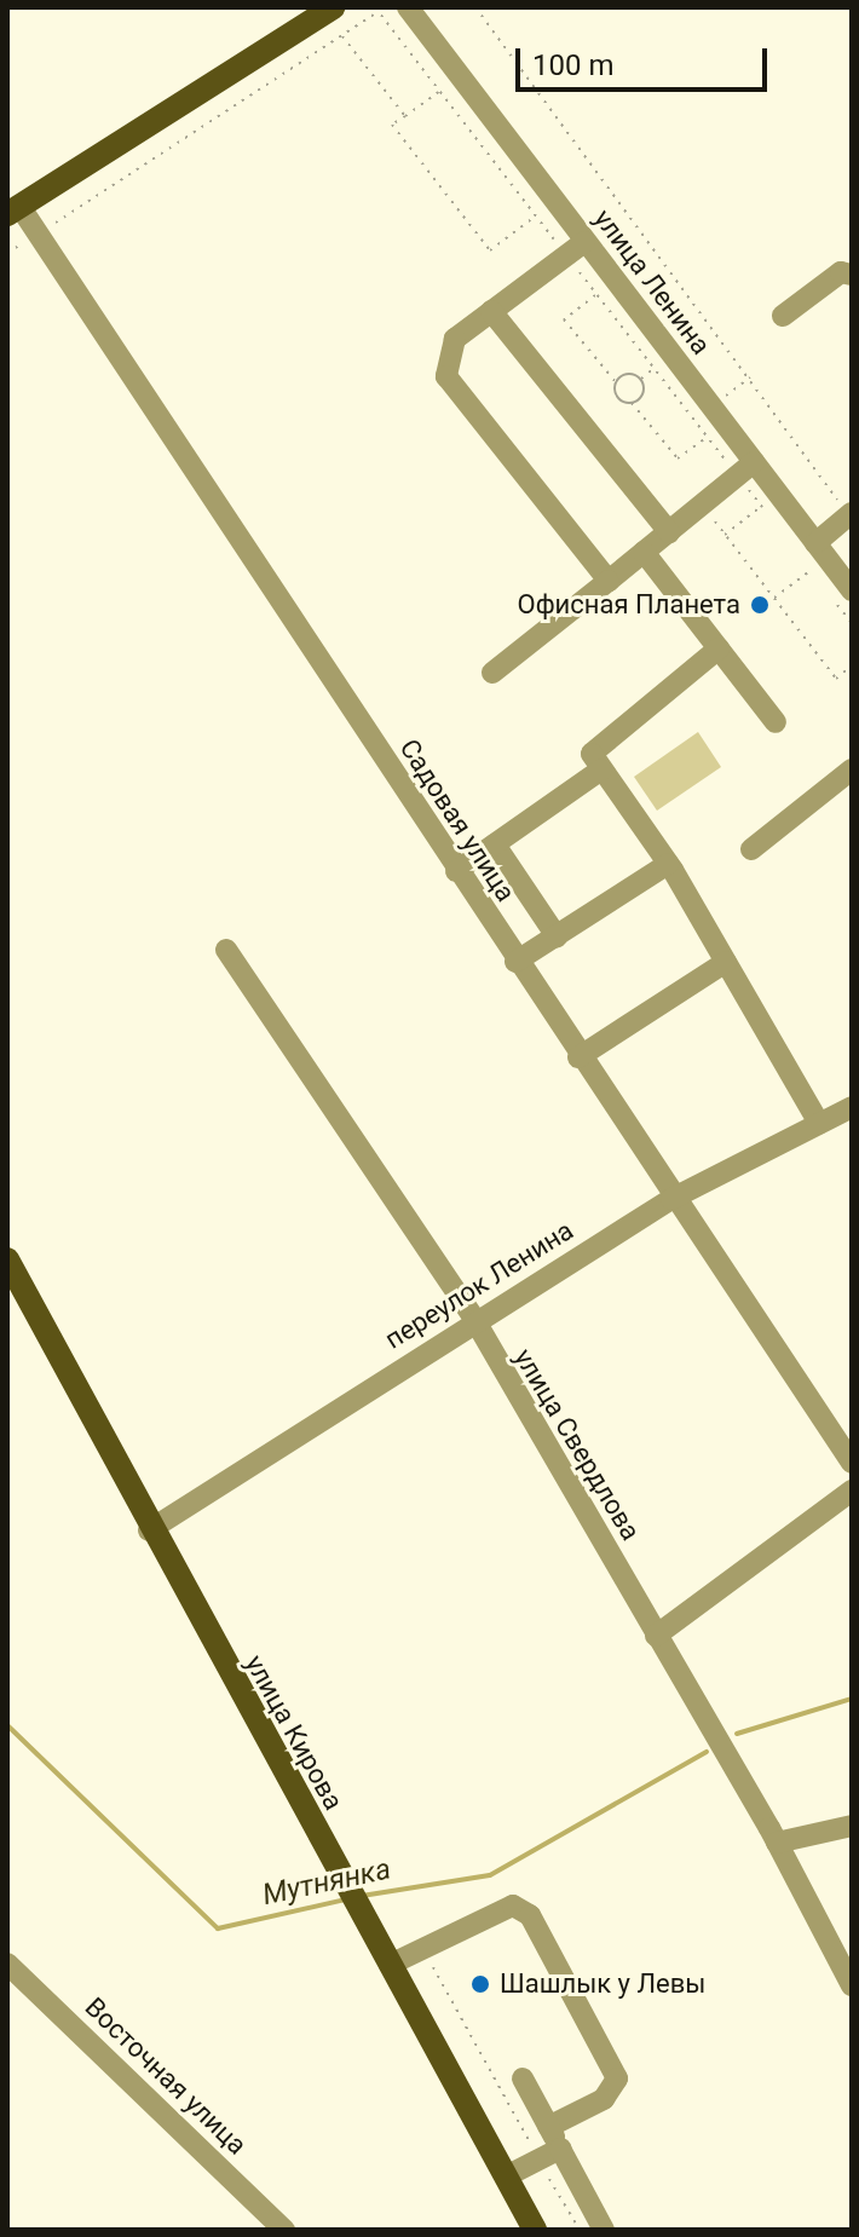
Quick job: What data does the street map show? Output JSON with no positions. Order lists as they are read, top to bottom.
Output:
{
  "streets": {
    "main road": ["улица Кирова"],
    "street": [
      "улица Ленина",
      "Садовая улица",
      "переулок Ленина",
      "улица Свердлова",
      "Восточная улица"
    ]
  },
  "crossings": [
    ["Садовая улица", "переулок Ленина"],
    ["переулок Ленина", "улица Свердлова"],
    ["переулок Ленина", "улица Кирова"]
  ],
  "water": ["Мутнянка"],
  "places": ["Офисная Планета", "Шашлык у Левы"],
  "scale_bar": "100 m"
}
